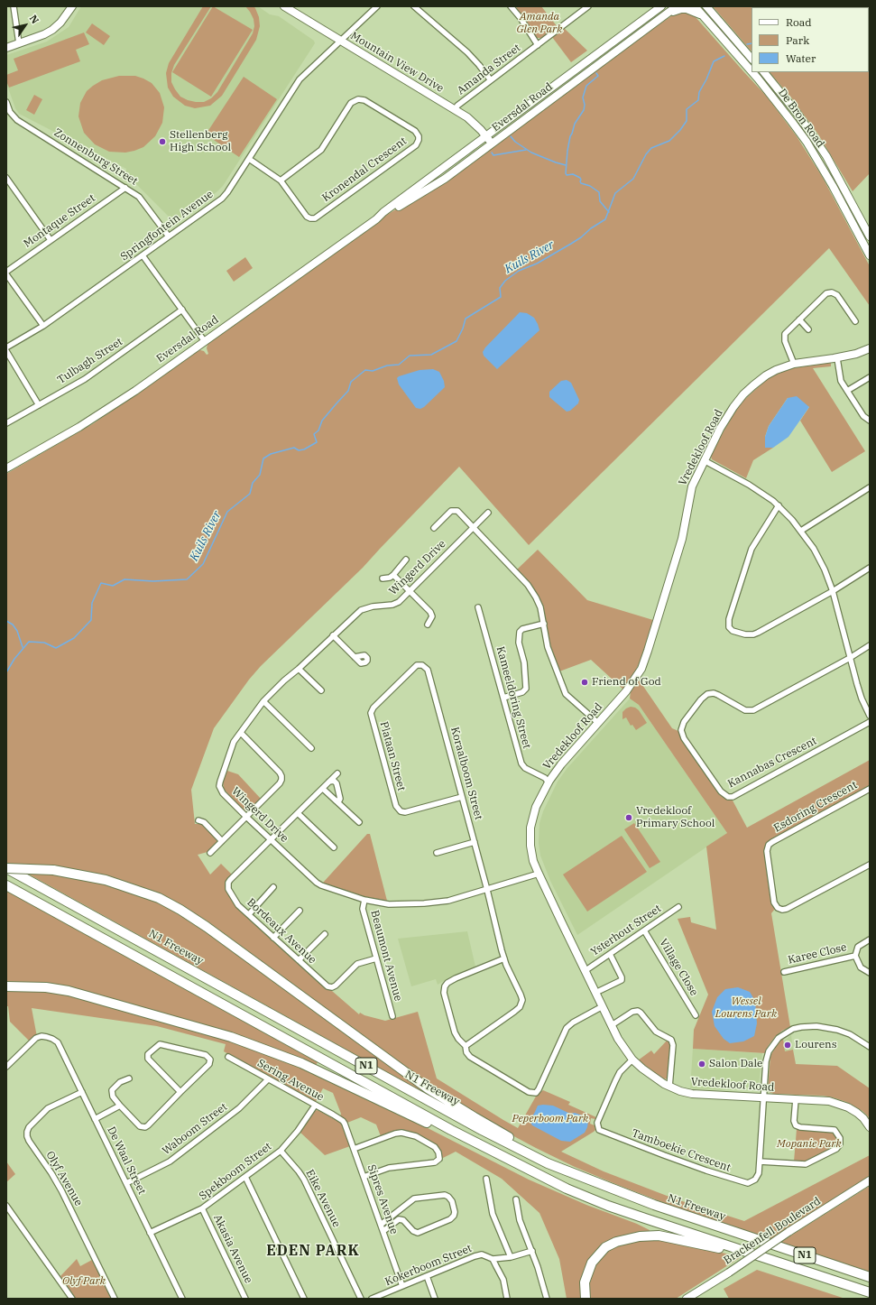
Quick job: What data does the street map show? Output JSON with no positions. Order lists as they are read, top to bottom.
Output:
{
  "streets": {
    "highway": ["N1 Freeway", "N1"],
    "street": [
      "Mountain View Drive",
      "Amanda Street",
      "Eversdal Road",
      "De Bron Road",
      "Zonnenburg Street",
      "Kronendal Crescent",
      "Montaque Street",
      "Springfontein Avenue",
      "Tulbagh Street",
      "Vredekloof Road",
      "Wingerd Drive",
      "Kameeldoring Street",
      "Plataan Street",
      "Kannabas Crescent",
      "Koraalboom Street",
      "Esdoring Crescent",
      "Ysterhout Street",
      "Bordeaux Avenue",
      "Karee Close",
      "Beaumont Avenue",
      "Village Close",
      "Sering Avenue",
      "Waboom Street",
      "Tamboekie Crescent",
      "De Waal Street",
      "Spekboom Street",
      "Olyf Avenue",
      "Eike Avenue",
      "Sipres Avenue",
      "Brackenfell Boulevard",
      "Akasia Avenue",
      "Kokerboom Street"
    ]
  },
  "crossings": [
    ["Mountain View Drive", "Amanda Street"],
    ["Mountain View Drive", "Eversdal Road"],
    ["Mountain View Drive", "Springfontein Avenue"],
    ["Zonnenburg Street", "Montaque Street"],
    ["Zonnenburg Street", "Springfontein Avenue"],
    ["Kronendal Crescent", "Springfontein Avenue"],
    ["Vredekloof Road", "Wingerd Drive"],
    ["Vredekloof Road", "Kameeldoring Street"],
    ["Vredekloof Road", "Ysterhout Street"],
    ["Vredekloof Road", "Tamboekie Crescent"],
    ["Wingerd Drive", "Koraalboom Street"],
    ["Wingerd Drive", "Bordeaux Avenue"],
    ["Wingerd Drive", "Beaumont Avenue"],
    ["Plataan Street", "Koraalboom Street"],
    ["Ysterhout Street", "Village Close"],
    ["Bordeaux Avenue", "Beaumont Avenue"],
    ["Sering Avenue", "Waboom Street"],
    ["Sering Avenue", "Spekboom Street"],
    ["Sering Avenue", "Sipres Avenue"],
    ["Waboom Street", "De Waal Street"],
    ["De Waal Street", "Spekboom Street"],
    ["De Waal Street", "Olyf Avenue"],
    ["Spekboom Street", "Eike Avenue"],
    ["Spekboom Street", "Akasia Avenue"],
    ["Sipres Avenue", "Kokerboom Street"]
  ],
  "districts": ["EDEN PARK"],
  "water": ["Kuils River"],
  "parks": [
    "Amanda Glen Park",
    "Wessel Lourens Park",
    "Peperboom Park",
    "Mopanie Park",
    "Olyf Park"
  ],
  "places": [
    "Stellenberg High School",
    "Friend of God",
    "Vredekloof Primary School",
    "Lourens",
    "Salon Dale"
  ],
  "legend": ["Road", "Park", "Water"],
  "north": "top right"
}
